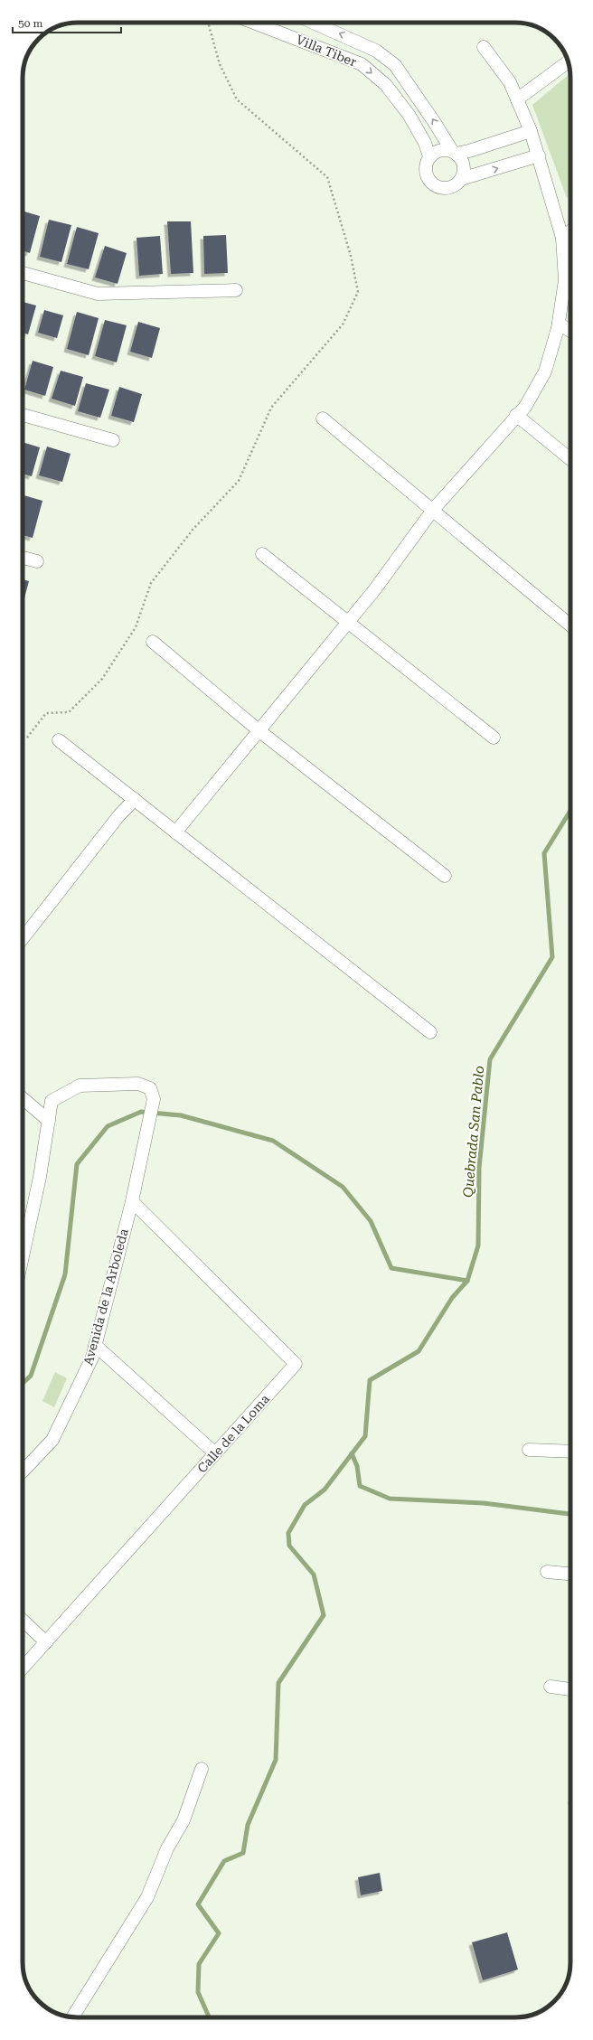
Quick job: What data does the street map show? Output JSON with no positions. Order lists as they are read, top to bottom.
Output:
{
  "streets": {
    "street": ["Villa Tiber", "Avenida de la Arboleda", "Calle de la Loma"]
  },
  "crossings": [
    ["Avenida de la Arboleda", "Calle de la Loma"]
  ],
  "water": ["Quebrada San Pablo"],
  "scale_bar": "50 m"
}
